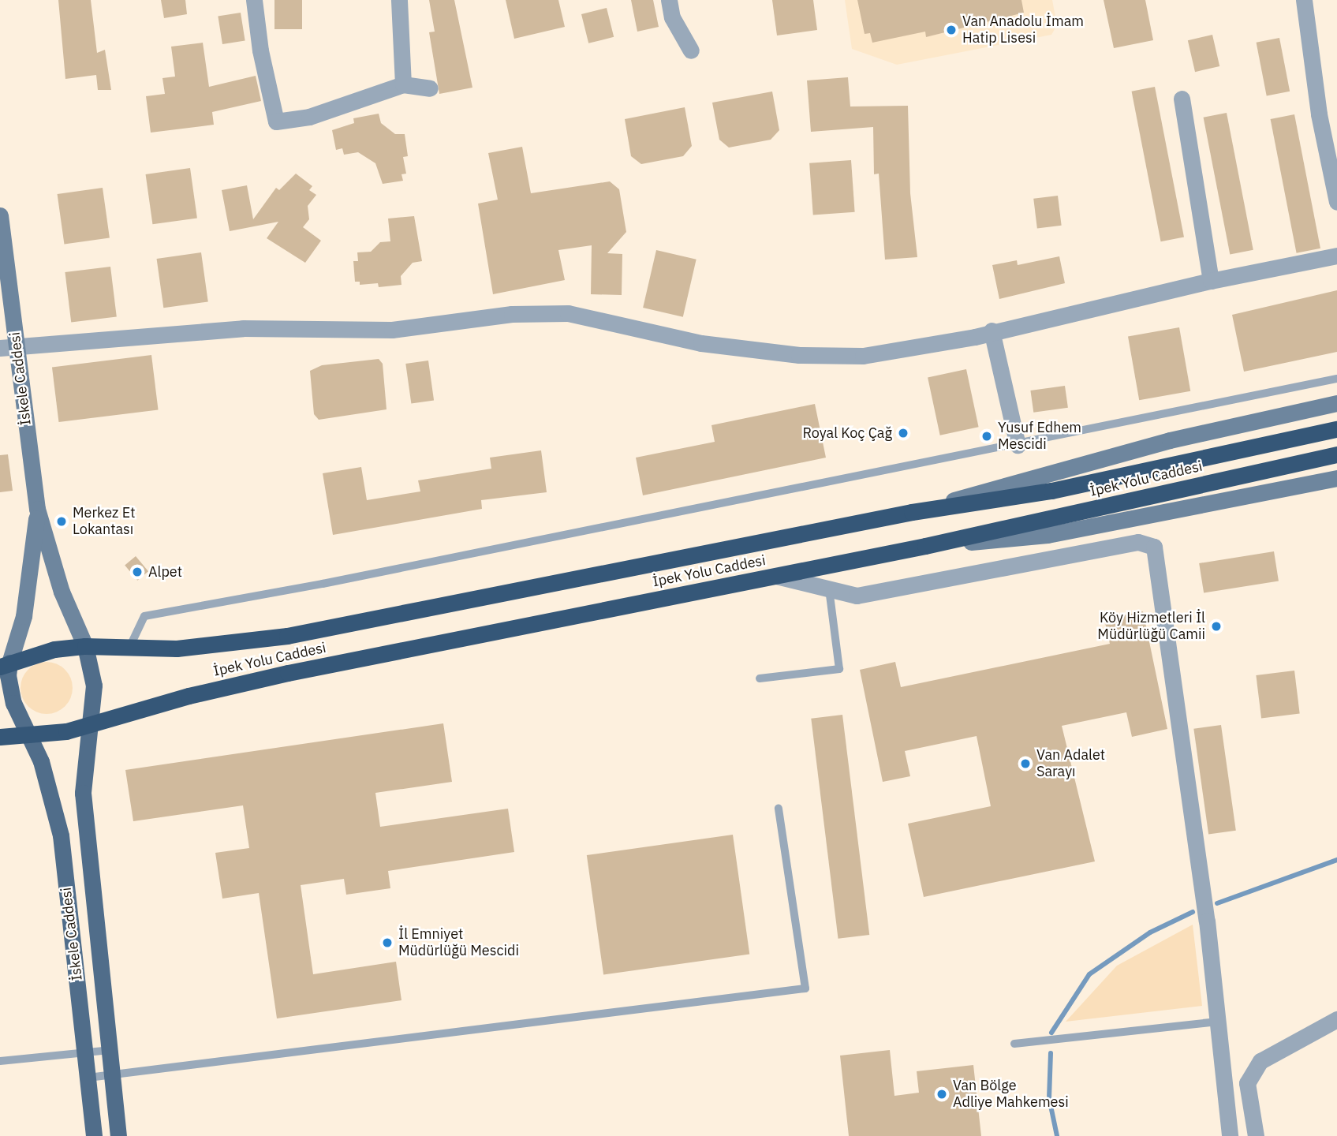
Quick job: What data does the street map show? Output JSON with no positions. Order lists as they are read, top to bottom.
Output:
{
  "streets": {
    "highway": ["İpek Yolu Caddesi"],
    "main road": ["İskele Caddesi"]
  },
  "crossings": [
    ["İskele Caddesi", "İpek Yolu Caddesi"]
  ],
  "places": [
    "Van Anadolu İmam Hatip Lisesi",
    "Royal Koç Çağ",
    "Yusuf Edhem Mescidi",
    "Merkez Et Lokantası",
    "Alpet",
    "Köy Hizmetleri İl Müdürlüğü Camii",
    "Van Adalet Sarayı",
    "İl Emniyet Müdürlüğü Mescidi",
    "Van Bölge Adliye Mahkemesi"
  ]
}
